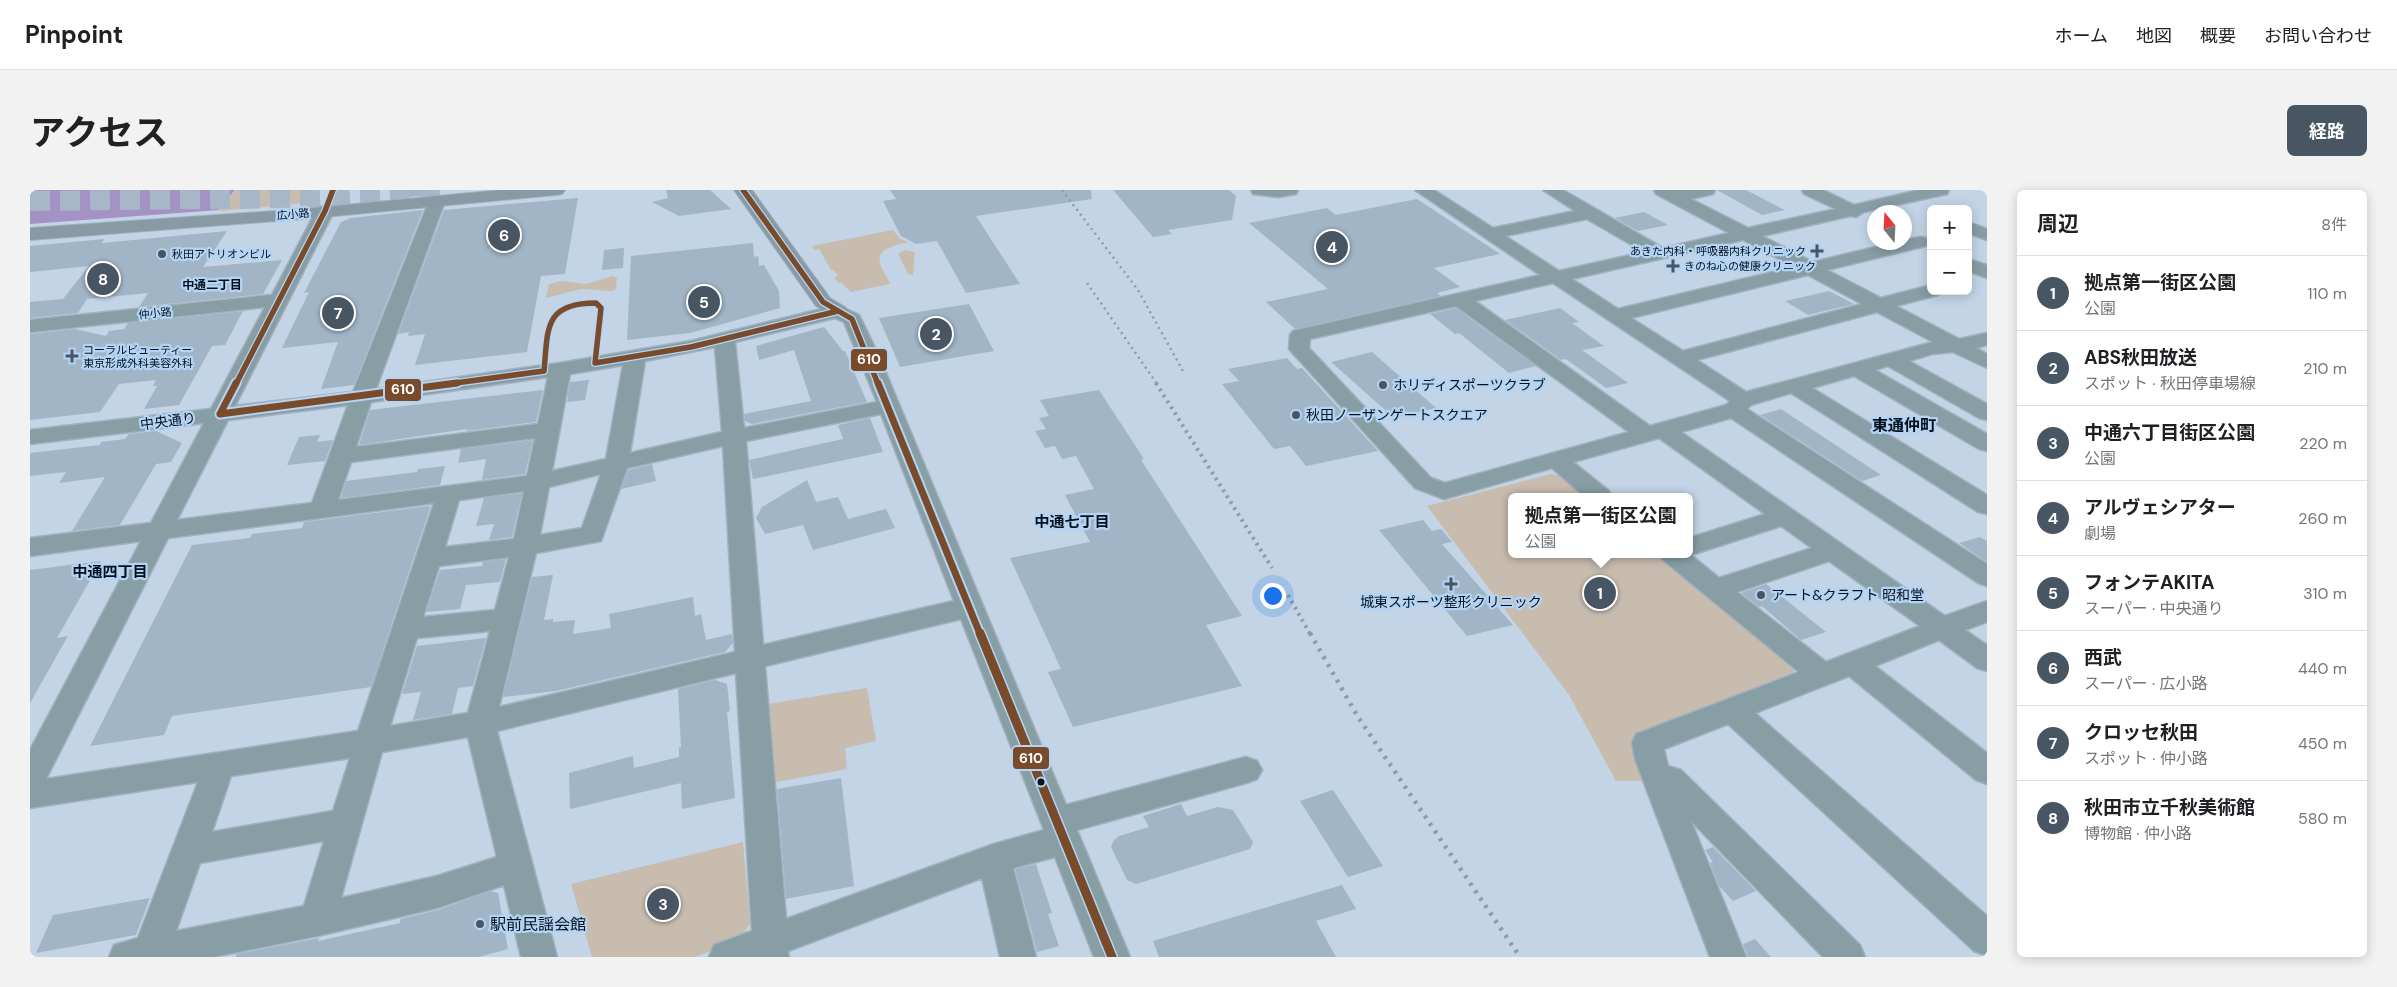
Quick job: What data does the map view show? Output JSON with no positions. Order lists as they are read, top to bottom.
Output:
{
  "streets": {
    "main road": ["広小路"],
    "street": ["仲小路", "中央通り"]
  },
  "districts": [
    "中通二丁目",
    "東通仲町",
    "中通七丁目",
    "中通四丁目"
  ],
  "places": {
    "health": [
      "あきた内科・呼吸器内科クリニック",
      "きのね心の健康クリニック",
      "コーラルビューティー 東京形成外科美容外科",
      "城東スポーツ整形クリニック"
    ],
    "other": [
      "秋田アトリオンビル",
      "ホリディスポーツクラブ",
      "秋田ノーザンゲートスクエア",
      "アート&クラフト 昭和堂",
      "駅前民謡会館"
    ]
  },
  "lines": ["transit line 610"],
  "north": "top",
  "page": {
    "header": "Pinpoint",
    "nav": [
      "ホーム",
      "地図",
      "概要",
      "お問い合わせ"
    ],
    "title": "アクセス",
    "buttons": "経路",
    "heading": ["周辺", "8件"],
    "map_buttons": ["+", "−"],
    "pins": [
      "6",
      "4",
      "8",
      "5",
      "7",
      "2",
      "1",
      "3"
    ],
    "list": [
      {
        "mark": "1",
        "name": "拠点第一街区公園",
        "note": "公園",
        "value": "110 m"
      },
      {
        "mark": "2",
        "name": "ABS秋田放送",
        "note": "スポット · 秋田停車場線",
        "value": "210 m"
      },
      {
        "mark": "3",
        "name": "中通六丁目街区公園",
        "note": "公園",
        "value": "220 m"
      },
      {
        "mark": "4",
        "name": "アルヴェシアター",
        "note": "劇場",
        "value": "260 m"
      },
      {
        "mark": "5",
        "name": "フォンテAKITA",
        "note": "スーパー · 中央通り",
        "value": "310 m"
      },
      {
        "mark": "6",
        "name": "西武",
        "note": "スーパー · 広小路",
        "value": "440 m"
      },
      {
        "mark": "7",
        "name": "クロッセ秋田",
        "note": "スポット · 仲小路",
        "value": "450 m"
      },
      {
        "mark": "8",
        "name": "秋田市立千秋美術館",
        "note": "博物館 · 仲小路",
        "value": "580 m"
      }
    ],
    "popup": ["拠点第一街区公園", "公園"]
  }
}
